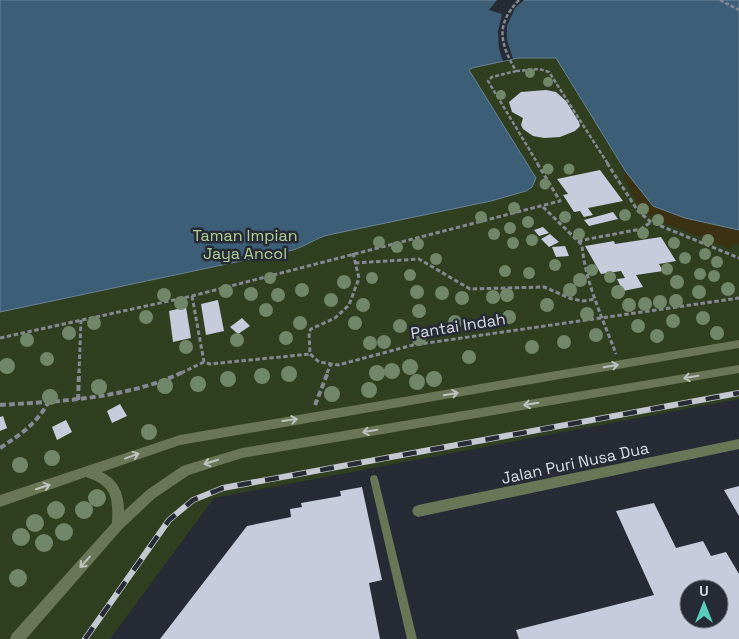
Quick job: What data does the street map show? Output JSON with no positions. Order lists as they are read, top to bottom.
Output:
{
  "streets": {
    "street": ["Jalan Puri Nusa Dua"],
    "path": ["Pantai Indah"]
  },
  "parks": ["Taman Impian Jaya Ancol"],
  "north": "top"
}
